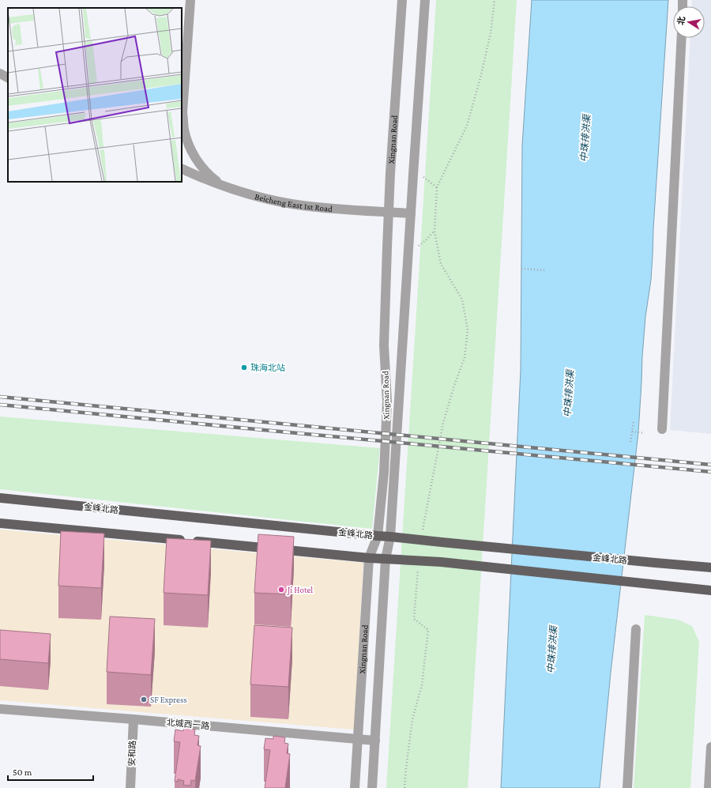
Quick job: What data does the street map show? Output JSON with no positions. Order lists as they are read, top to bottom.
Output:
{
  "streets": {
    "main road": ["金峰北路"],
    "street": [
      "Xingnan Road",
      "Beicheng East 1st Road",
      "北城西一路",
      "安和路"
    ]
  },
  "crossings": [
    ["Xingnan Road", "Beicheng East 1st Road"],
    ["Xingnan Road", "金峰北路"],
    ["Xingnan Road", "北城西一路"],
    ["北城西一路", "安和路"]
  ],
  "water": ["中珠排洪渠"],
  "places": ["珠海北站", "Ji Hotel", "SF Express"],
  "scale_bar": "50 m",
  "north": "left"
}
